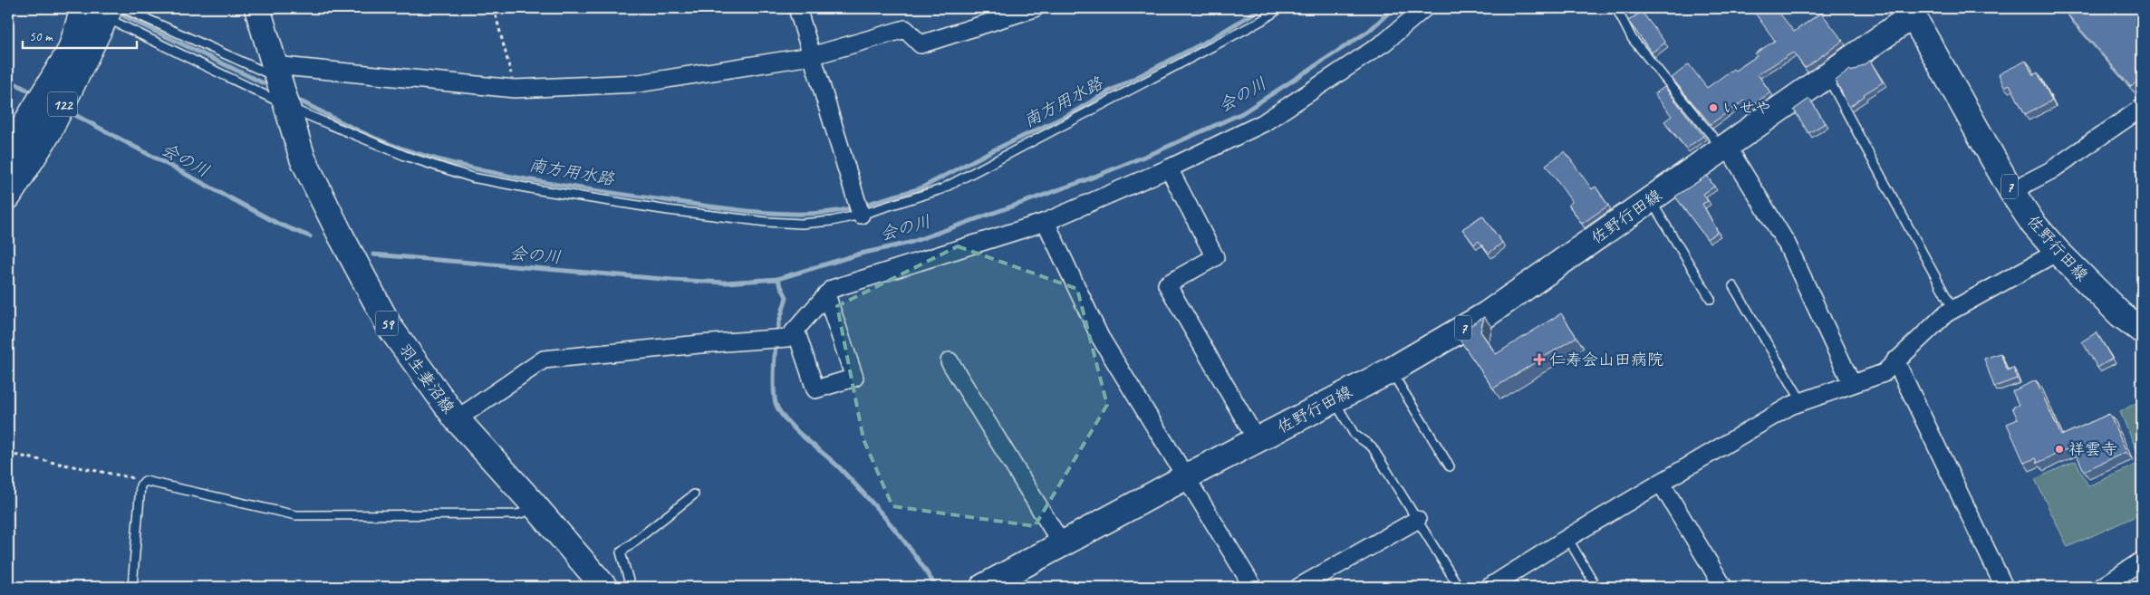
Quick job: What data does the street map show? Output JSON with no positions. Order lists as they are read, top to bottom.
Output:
{
  "streets": {
    "main road": [
      "122",
      "7",
      "佐野行田線",
      "59",
      "羽生妻沼線"
    ]
  },
  "water": ["会の川", "南方用水路"],
  "places": {
    "other": ["いせや", "祥雲寺"],
    "health": ["仁寿会山田病院"]
  },
  "scale_bar": "50 m"
}
